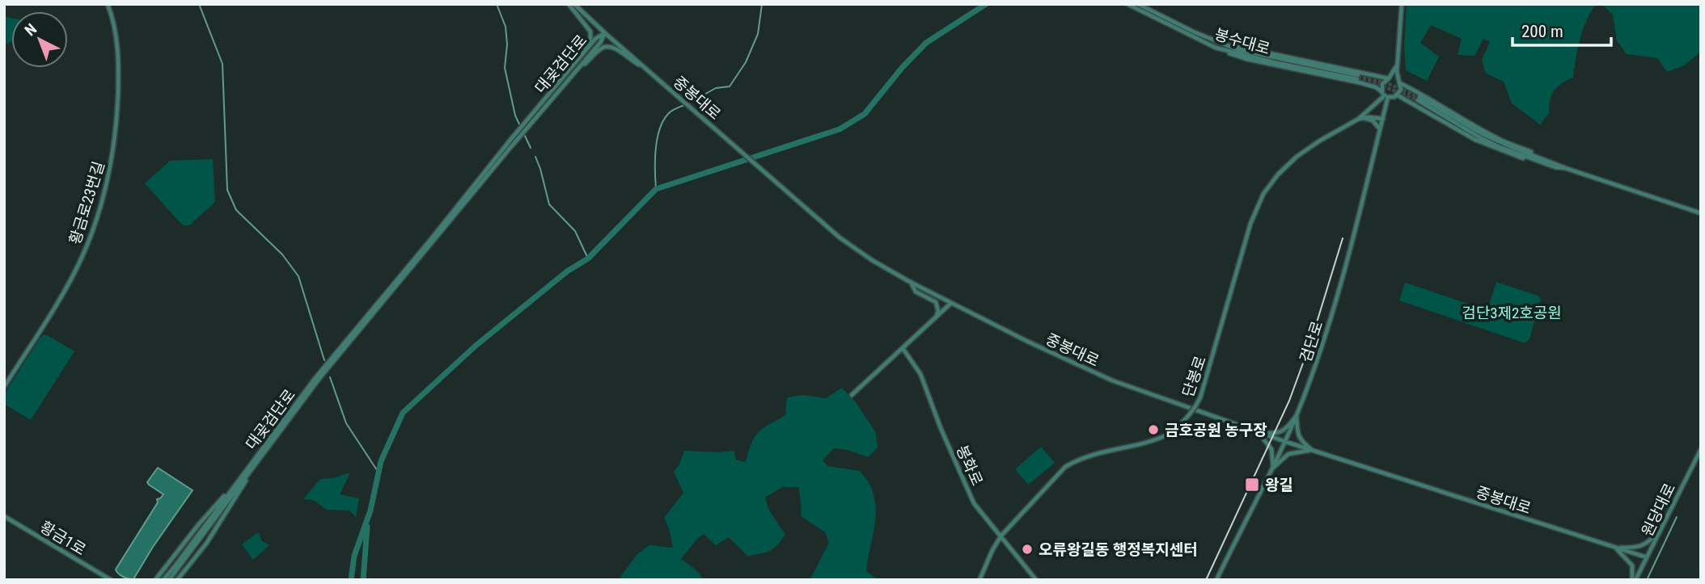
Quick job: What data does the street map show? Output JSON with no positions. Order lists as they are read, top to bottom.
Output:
{
  "streets": {
    "main road": [
      "봉수대로",
      "대곶검단로",
      "중봉대로",
      "황금로23번길",
      "검단로",
      "단봉로",
      "봉화로",
      "원당대로",
      "황금1로"
    ]
  },
  "crossings": [
    ["대곶검단로", "중봉대로"],
    ["중봉대로", "검단로"],
    ["중봉대로", "원당대로"],
    ["검단로", "단봉로"],
    ["단봉로", "봉화로"]
  ],
  "parks": ["검단3제2호공원"],
  "places": {
    "other": ["금호공원 농구장", "오류왕길동 행정복지센터"],
    "transit": ["왕길"]
  },
  "scale_bar": "200 m",
  "north": "top left"
}
